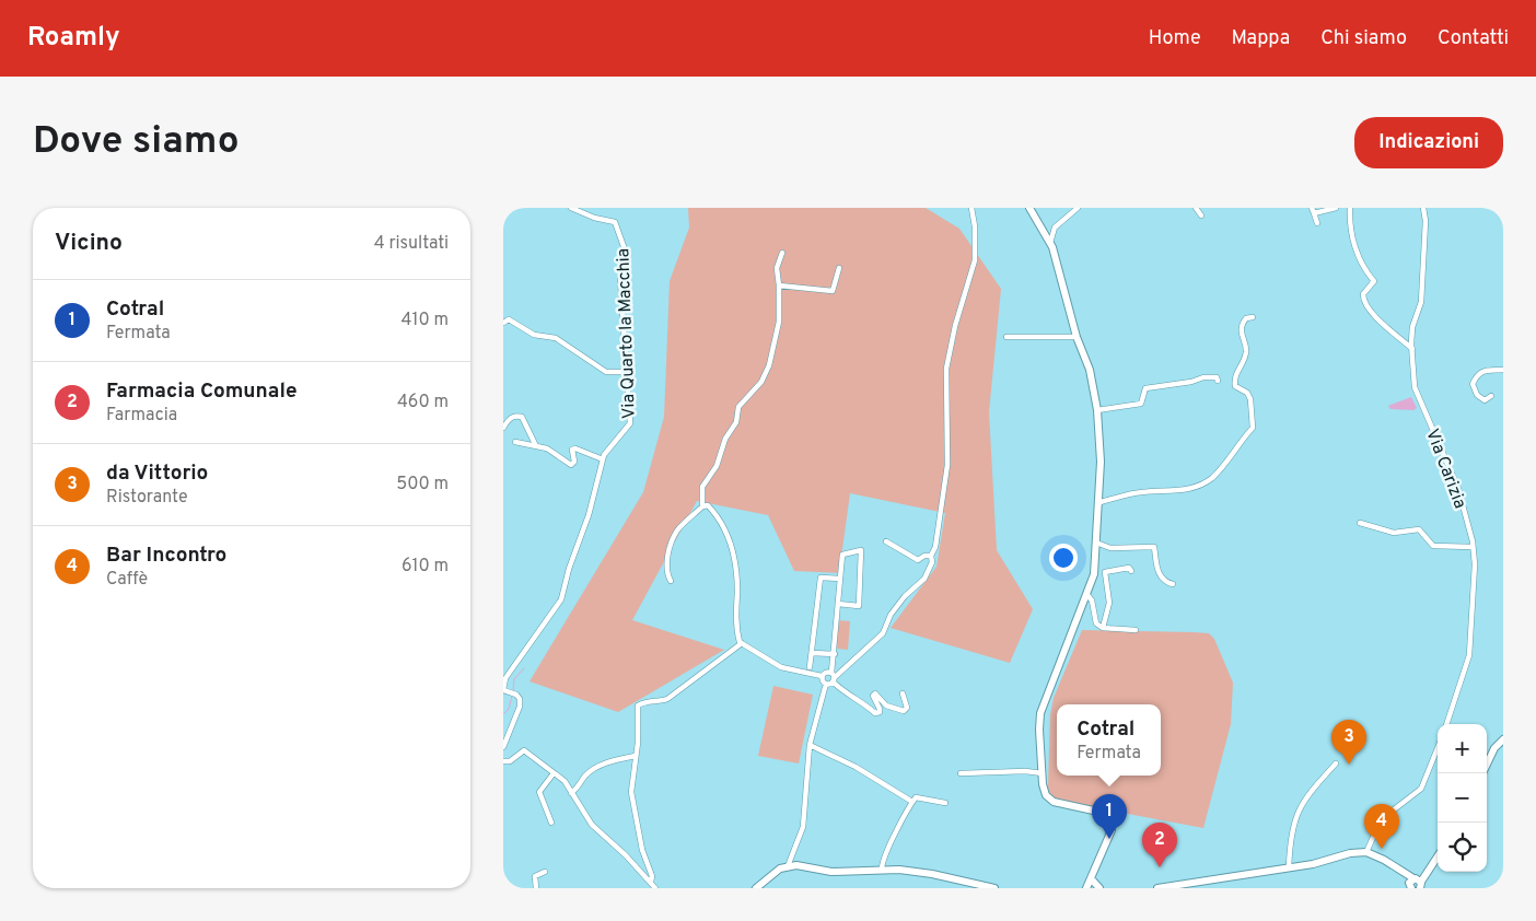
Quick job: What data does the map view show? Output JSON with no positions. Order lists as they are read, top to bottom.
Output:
{
  "streets": {
    "street": ["Via Quarto la Macchia", "Via Carizia"]
  },
  "page": {
    "header": "Roamly",
    "nav": [
      "Home",
      "Mappa",
      "Chi siamo",
      "Contatti"
    ],
    "buttons": "Indicazioni",
    "title": "Dove siamo",
    "heading": ["Vicino", "4 risultati"],
    "list": [
      {
        "mark": "1",
        "name": "Cotral",
        "note": "Fermata",
        "value": "410 m"
      },
      {
        "mark": "2",
        "name": "Farmacia Comunale",
        "note": "Farmacia",
        "value": "460 m"
      },
      {
        "mark": "3",
        "name": "da Vittorio",
        "note": "Ristorante",
        "value": "500 m"
      },
      {
        "mark": "4",
        "name": "Bar Incontro",
        "note": "Caffè",
        "value": "610 m"
      }
    ],
    "popup": ["Cotral", "Fermata"],
    "pins": [
      "3",
      "1",
      "4",
      "2"
    ],
    "map_buttons": ["+", "−"]
  }
}
